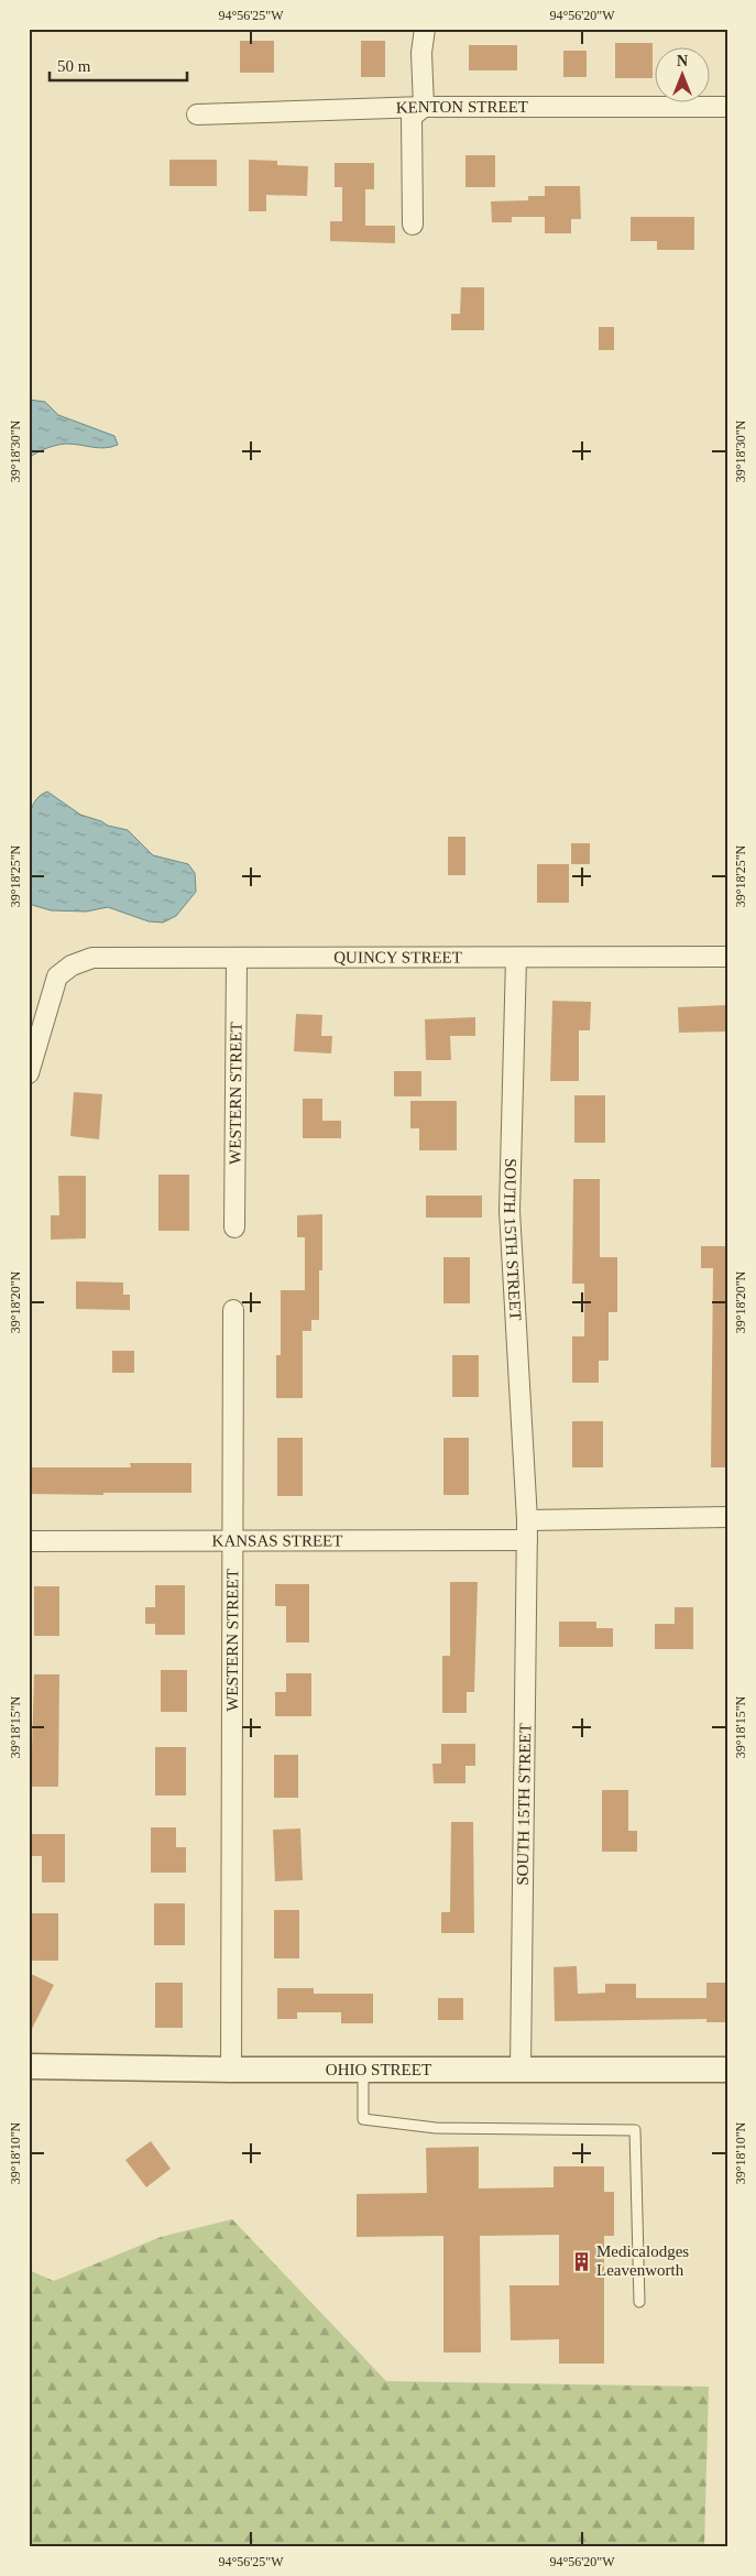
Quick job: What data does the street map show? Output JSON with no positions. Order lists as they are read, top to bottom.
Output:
{
  "streets": {
    "street": [
      "KENTON STREET",
      "QUINCY STREET",
      "WESTERN STREET",
      "SOUTH 15TH STREET",
      "KANSAS STREET",
      "OHIO STREET"
    ]
  },
  "crossings": [
    ["QUINCY STREET", "WESTERN STREET"],
    ["QUINCY STREET", "SOUTH 15TH STREET"],
    ["WESTERN STREET", "KANSAS STREET"],
    ["WESTERN STREET", "OHIO STREET"],
    ["SOUTH 15TH STREET", "KANSAS STREET"],
    ["SOUTH 15TH STREET", "OHIO STREET"]
  ],
  "places": {
    "building": ["Medicalodges Leavenworth"]
  },
  "scale_bar": "50 m",
  "north": "top",
  "coordinates": [
    "94°56'25\"W",
    "94°56'20\"W",
    "39°18'30\"N",
    "39°18'25\"N",
    "39°18'20\"N",
    "39°18'15\"N",
    "39°18'10\"N"
  ]
}
